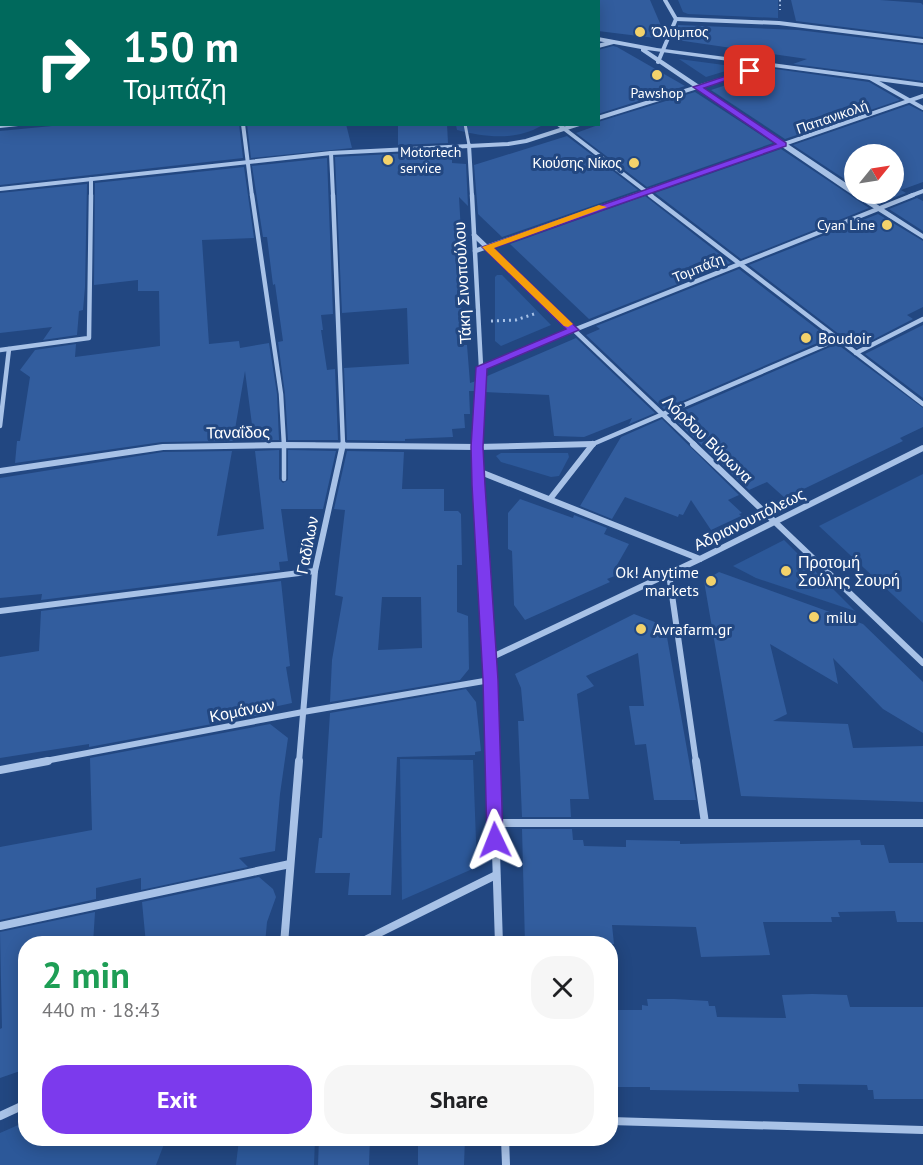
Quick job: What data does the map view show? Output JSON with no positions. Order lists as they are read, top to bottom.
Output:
{
  "streets": {
    "street": [
      "Παπανικολή",
      "Τομπάζη",
      "Τάκη Σινοπούλου",
      "Ταναΐδος",
      "Λόρδου Βύρωνα",
      "Αδριανουπόλεως",
      "Γαδίλων",
      "Κομάνων"
    ]
  },
  "crossings": [
    ["Παπανικολή", "Τάκη Σινοπούλου"],
    ["Παπανικολή", "Λόρδου Βύρωνα"],
    ["Τομπάζη", "Τάκη Σινοπούλου"],
    ["Τομπάζη", "Λόρδου Βύρωνα"],
    ["Τάκη Σινοπούλου", "Ταναΐδος"],
    ["Τάκη Σινοπούλου", "Λόρδου Βύρωνα"],
    ["Τάκη Σινοπούλου", "Αδριανουπόλεως"],
    ["Τάκη Σινοπούλου", "Κομάνων"],
    ["Ταναΐδος", "Γαδίλων"],
    ["Λόρδου Βύρωνα", "Αδριανουπόλεως"],
    ["Γαδίλων", "Κομάνων"]
  ],
  "places": [
    "Όλυμπος",
    "Pawshop",
    "Motortech service",
    "Κιούσης Νίκος",
    "Cyan Line",
    "Boudoir",
    "Προτομή Σούλης Σουρή",
    "Ok! Anytime markets",
    "milu",
    "Avrafarm.gr"
  ],
  "north": "top right",
  "page": {
    "turn": ["150 m", "Τομπάζη"],
    "heading": ["2 min", "440 m · 18:43"],
    "buttons": ["Exit", "Share"]
  }
}
